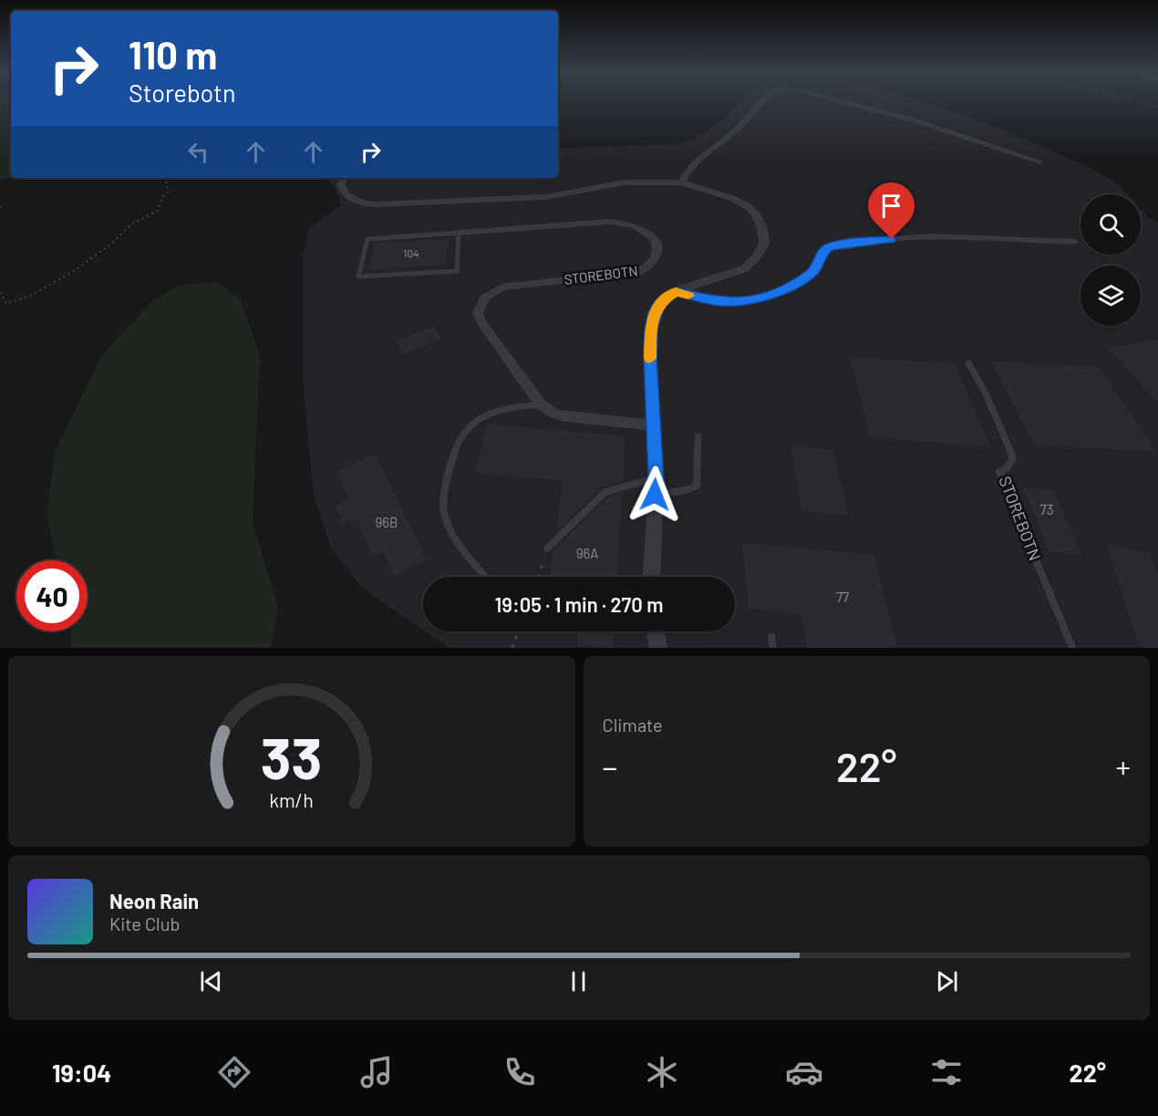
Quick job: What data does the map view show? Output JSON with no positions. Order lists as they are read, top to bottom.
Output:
{
  "streets": {
    "street": ["STOREBOTN"]
  },
  "house_numbers": [
    "104",
    "73",
    "96B",
    "96A",
    "77"
  ],
  "page": {
    "turn": ["110 m", "Storebotn"],
    "limit": "40",
    "trip": "19:05 · 1 min · 270 m",
    "tile": "Climate",
    "heat": ["−", "22°", "+"],
    "song": ["Neon Rain", "Kite Club"],
    "tabs": ["19:04", "22°"],
    "gauge": ["33", "km/h"]
  }
}
